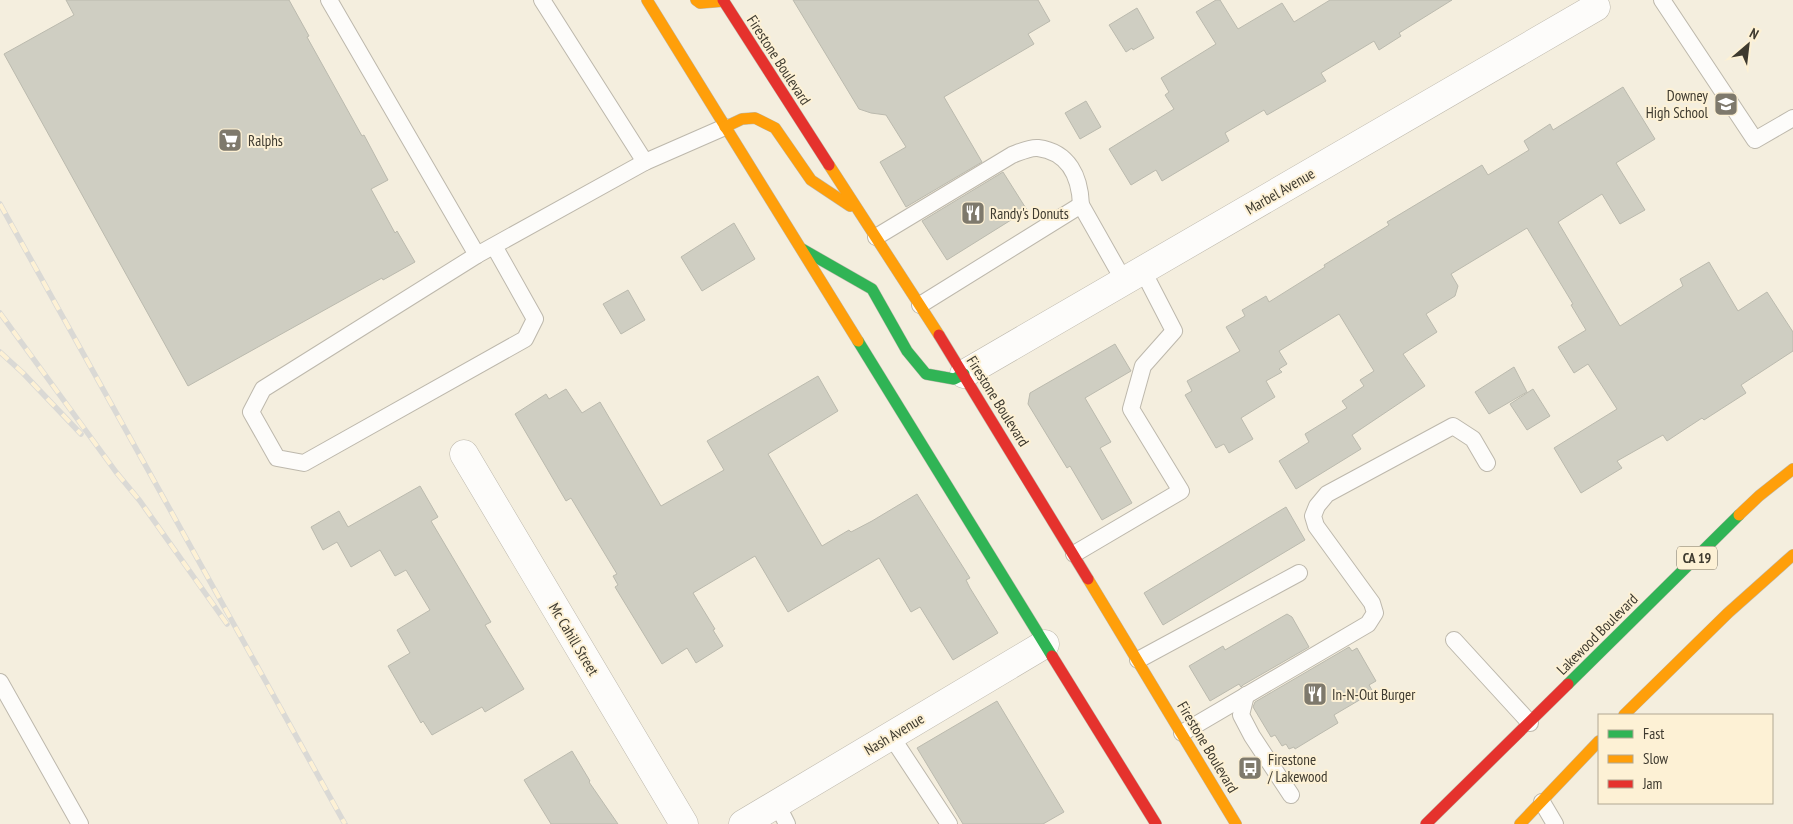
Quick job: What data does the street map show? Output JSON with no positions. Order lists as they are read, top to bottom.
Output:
{
  "streets": {
    "main road": ["Firestone Boulevard", "CA 19", "Lakewood Boulevard"],
    "street": ["Marbel Avenue", "Mc Cahill Street", "Nash Avenue"]
  },
  "crossings": [
    ["Firestone Boulevard", "Marbel Avenue"]
  ],
  "places": {
    "school or university": ["Downey High School"],
    "supermarket": ["Ralphs"],
    "restaurant": ["Randy's Donuts", "In-N-Out Burger"],
    "bus stop": ["Firestone / Lakewood"]
  },
  "legend": ["Fast", "Slow", "Jam"],
  "north": "top right"
}
